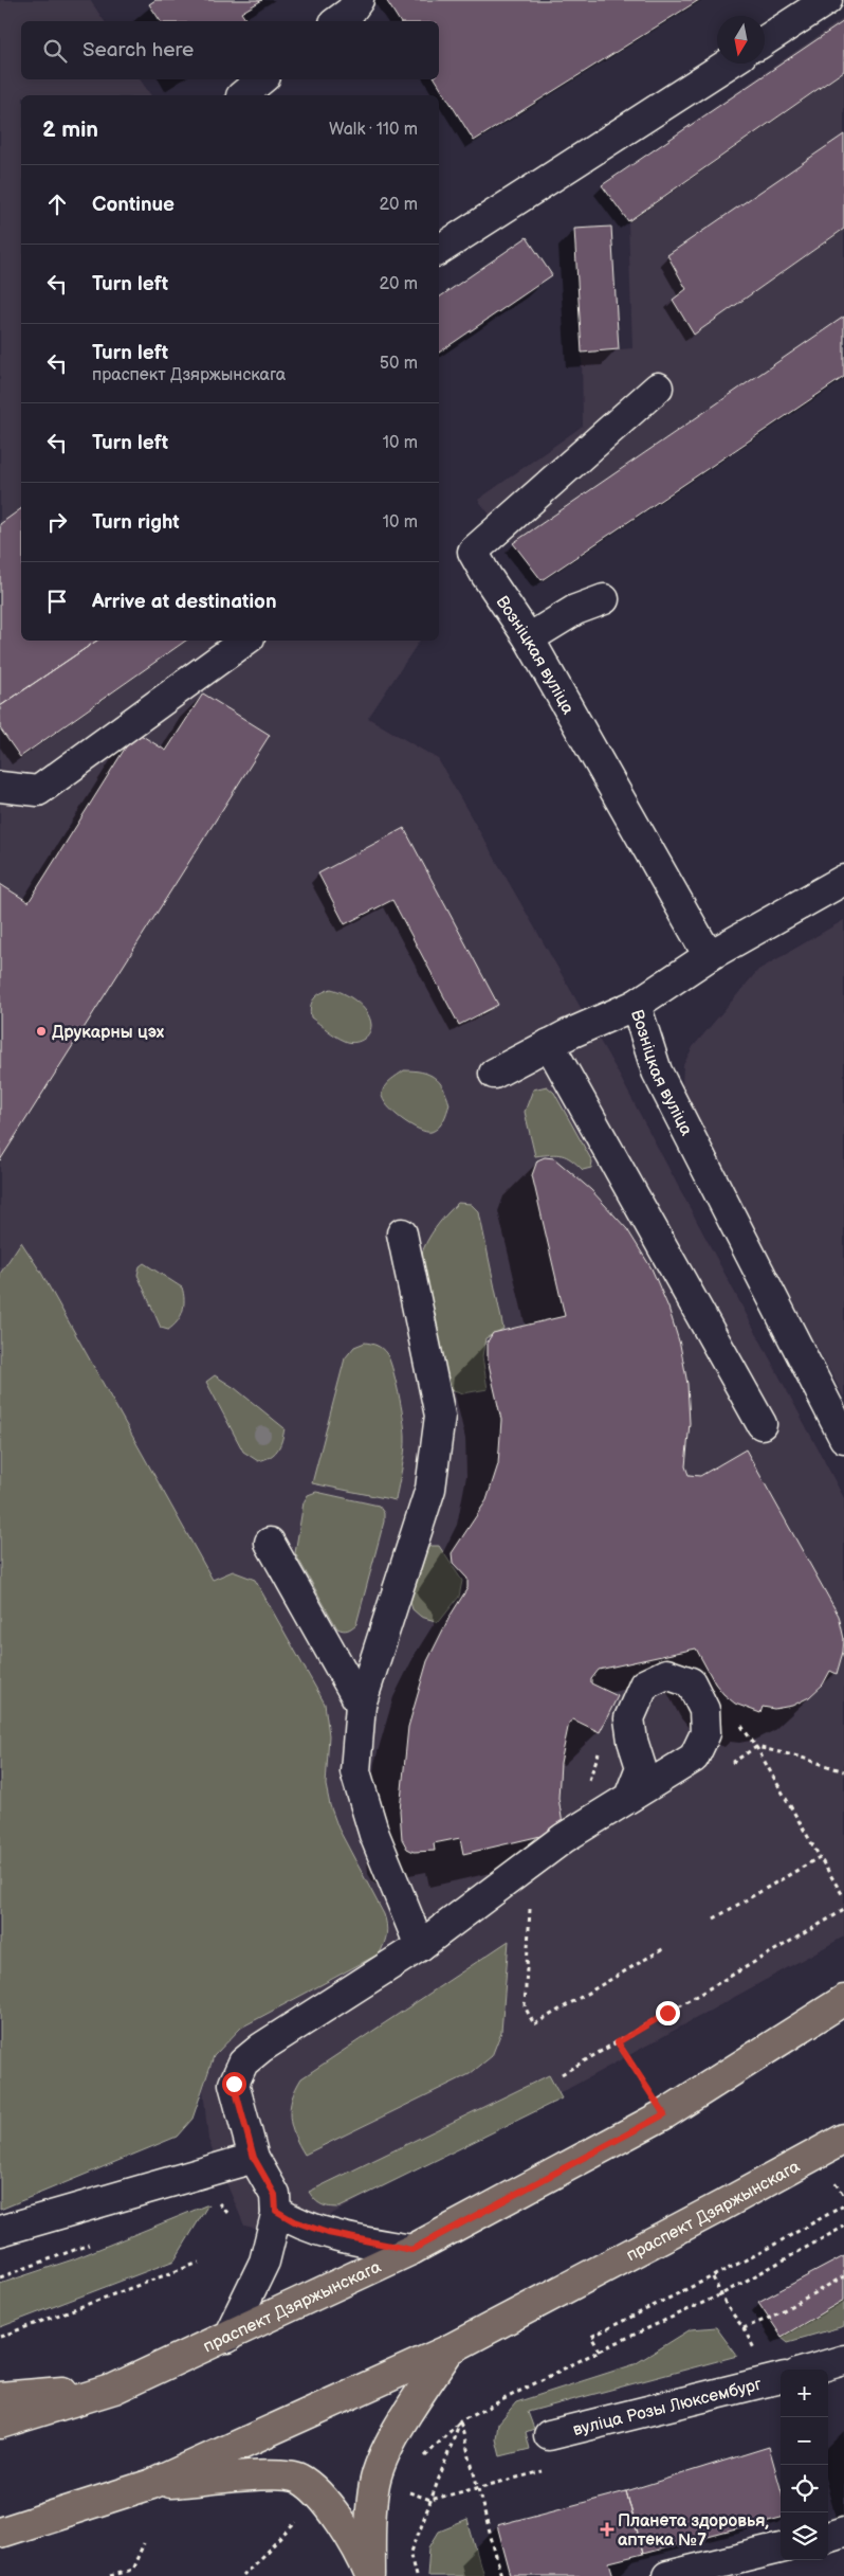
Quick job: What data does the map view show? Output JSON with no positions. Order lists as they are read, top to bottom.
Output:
{
  "streets": {
    "main road": ["праспект Дзяржынскага"],
    "street": ["Возніцкая вуліца", "вуліца Розы Люксембург"]
  },
  "places": {
    "other": ["Друкарны цэх"],
    "health": ["Планета здоровья, аптека №7"]
  },
  "north": "bottom",
  "page": {
    "search": "Search here",
    "heading": ["2 min", "Walk · 110 m"],
    "list": [
      ["Continue", "20 m"],
      ["Turn left", "20 m"],
      ["Turn left", "праспект Дзяржынскага", "50 m"],
      ["Turn left", "10 m"],
      ["Turn right", "10 m"],
      "Arrive at destination"
    ],
    "map_buttons": ["+", "−"]
  }
}
